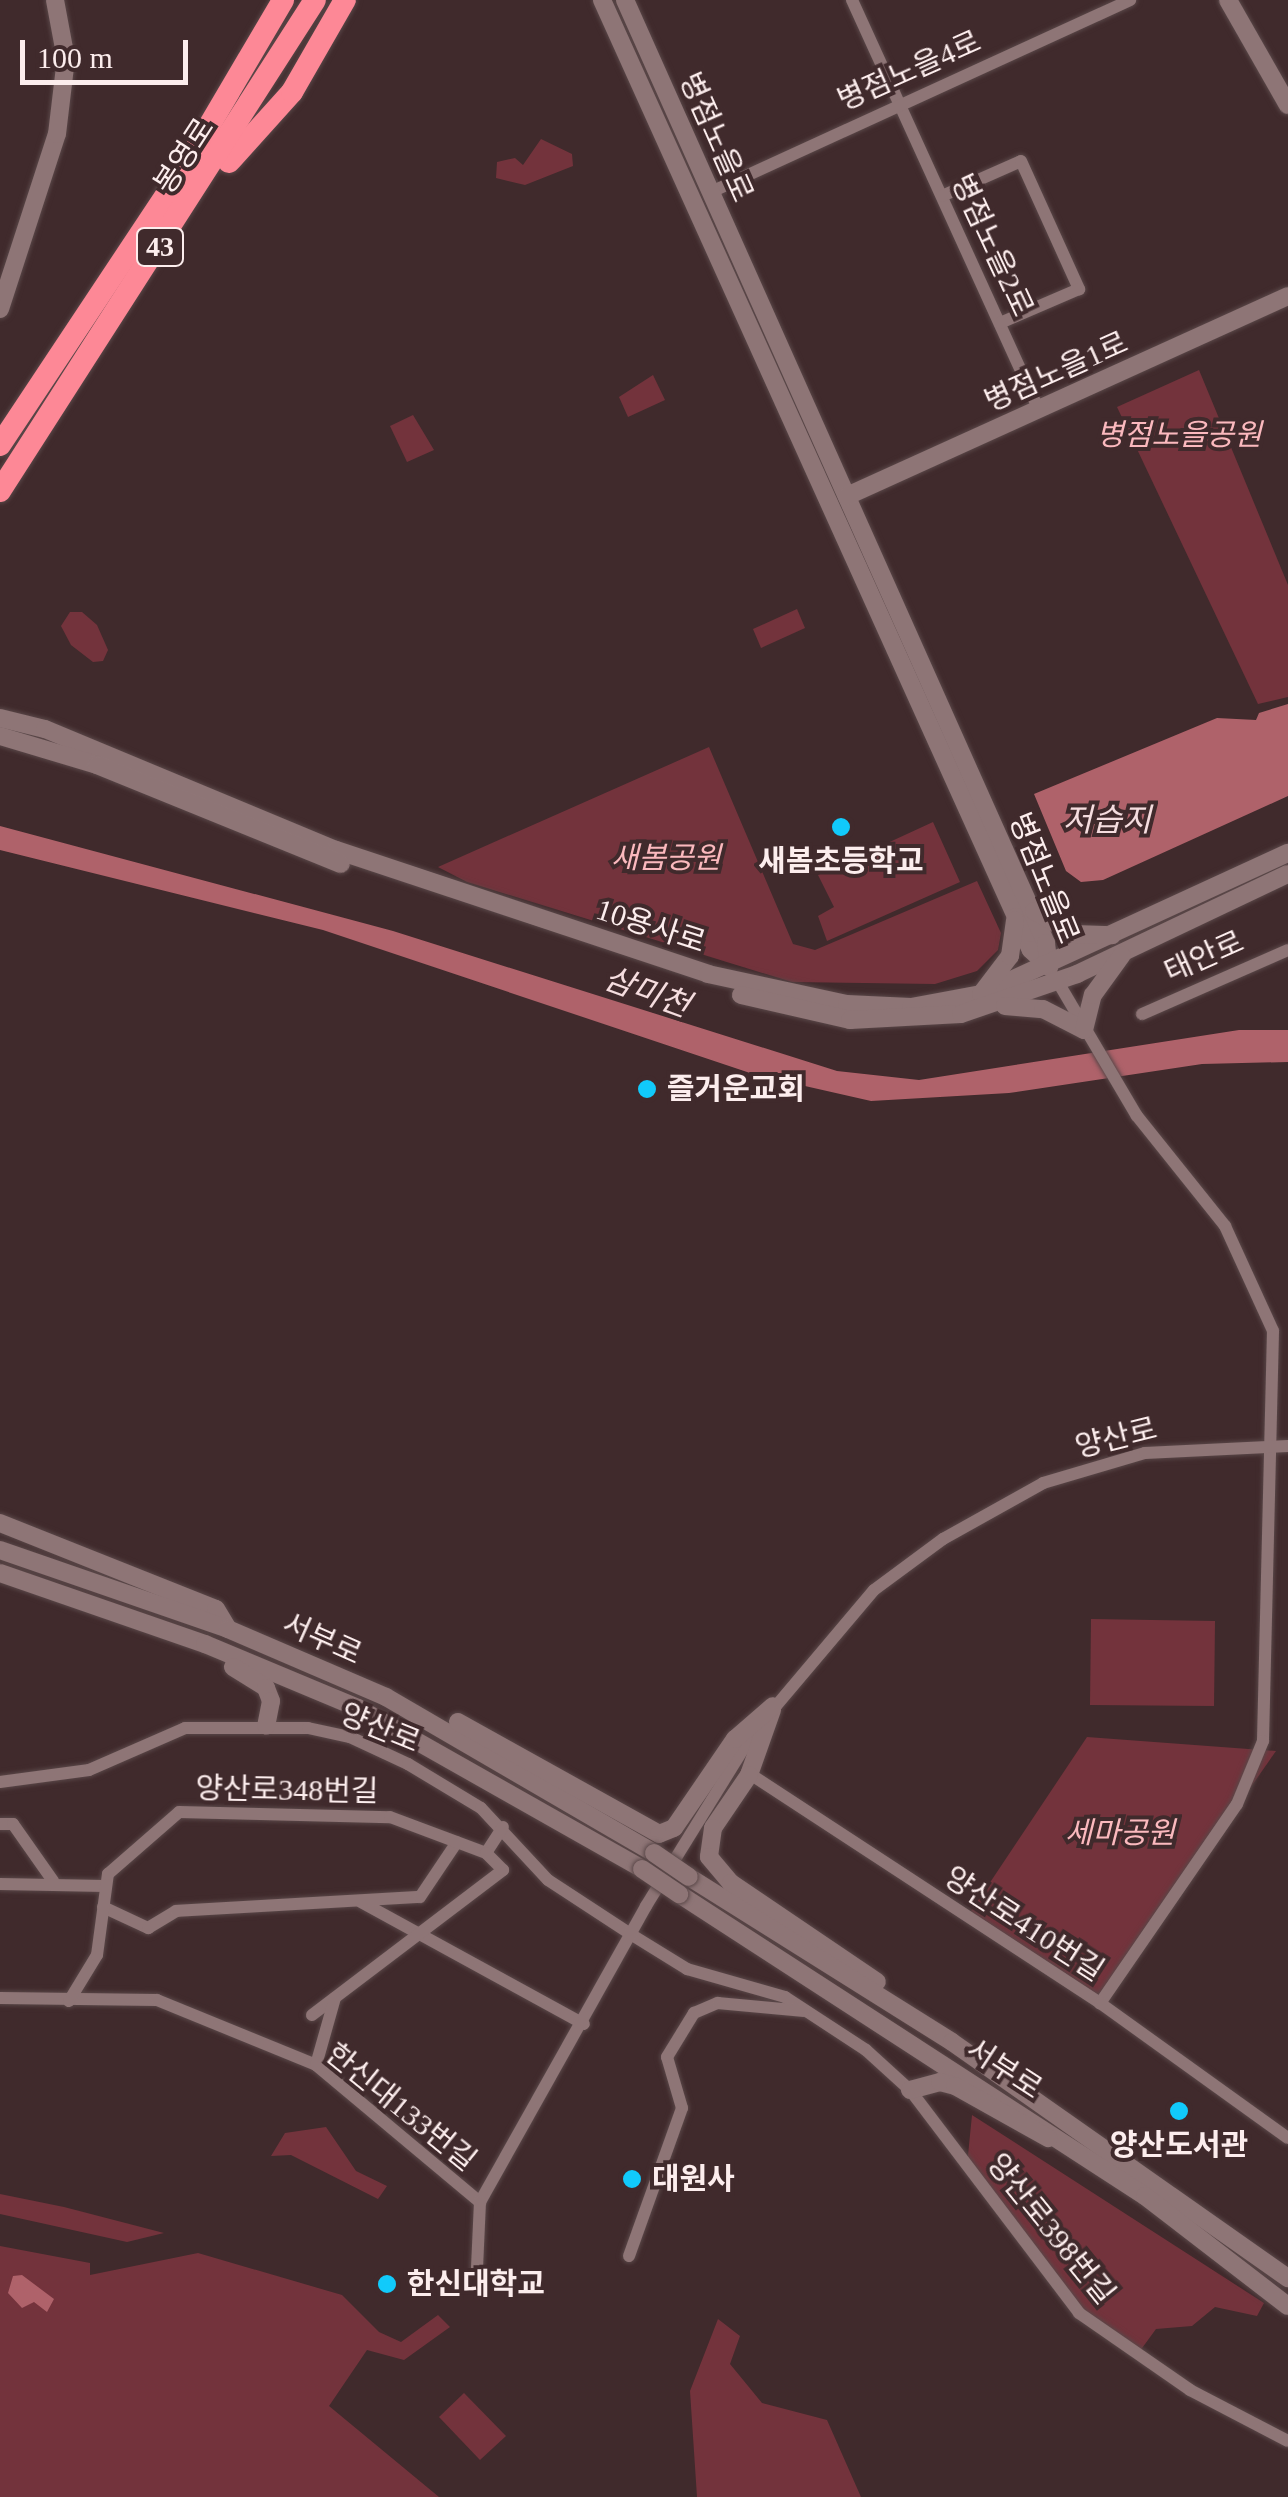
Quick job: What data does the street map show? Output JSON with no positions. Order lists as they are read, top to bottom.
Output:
{
  "streets": {
    "highway": ["봉영로", "43"],
    "street": [
      "병점노을4로",
      "병점노을로",
      "병점노을2로",
      "병점노을1로",
      "10용사로",
      "태안로",
      "양산로",
      "서부로",
      "양산로348번길",
      "양산로410번길",
      "한신대133번길",
      "양산로398번길"
    ]
  },
  "crossings": [
    ["병점노을4로", "병점노을로"],
    ["병점노을4로", "병점노을2로"],
    ["병점노을로", "병점노을1로"],
    ["병점노을로", "10용사로"],
    ["병점노을2로", "병점노을1로"],
    ["양산로", "한신대133번길"],
    ["양산로", "양산로398번길"],
    ["양산로348번길", "한신대133번길"],
    ["한신대133번길", "양산로398번길"]
  ],
  "water": ["저습지", "삼미천"],
  "parks": ["병점노을공원", "새봄공원", "세마공원"],
  "places": [
    "새봄초등학교",
    "즐거운교회",
    "양산도서관",
    "대원사",
    "한신대학교"
  ],
  "scale_bar": "100 m"
}
